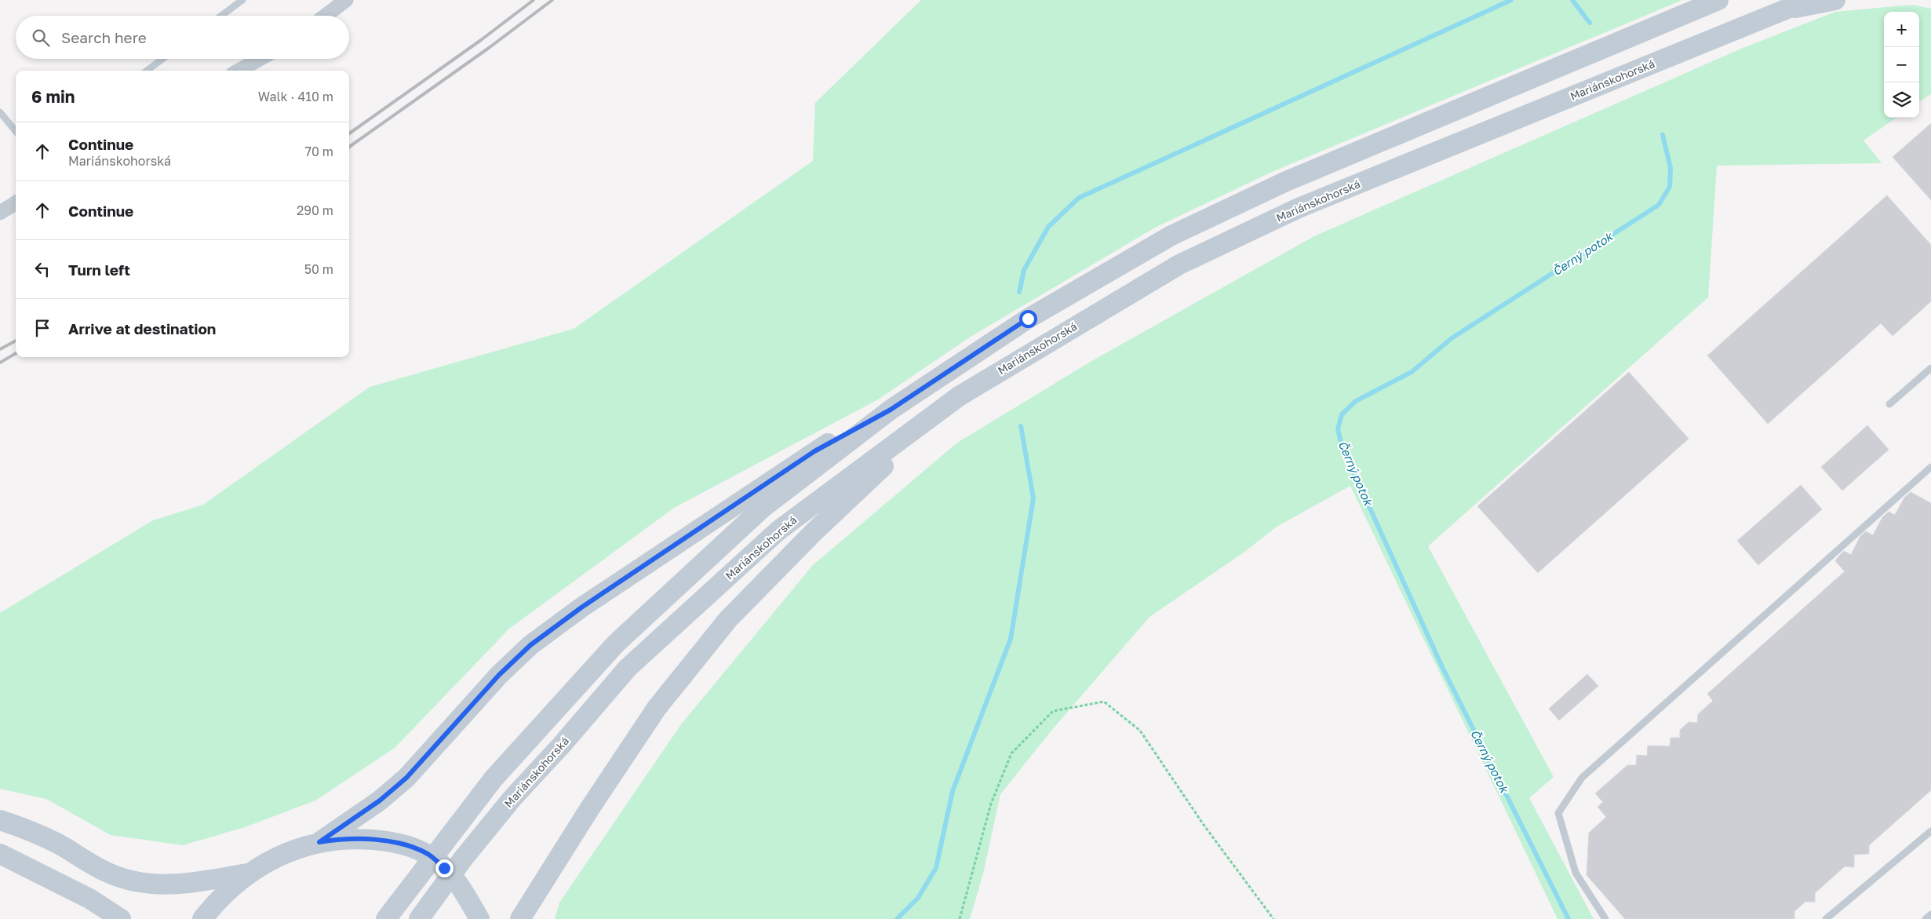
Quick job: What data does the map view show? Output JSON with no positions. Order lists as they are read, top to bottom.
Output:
{
  "streets": {
    "main road": ["Mariánskohorská"]
  },
  "water": ["Černý potok"],
  "page": {
    "map_buttons": ["+", "−"],
    "search": "Search here",
    "heading": ["6 min", "Walk · 410 m"],
    "list": [
      ["Continue", "Mariánskohorská", "70 m"],
      ["Continue", "290 m"],
      ["Turn left", "50 m"],
      "Arrive at destination"
    ]
  }
}
